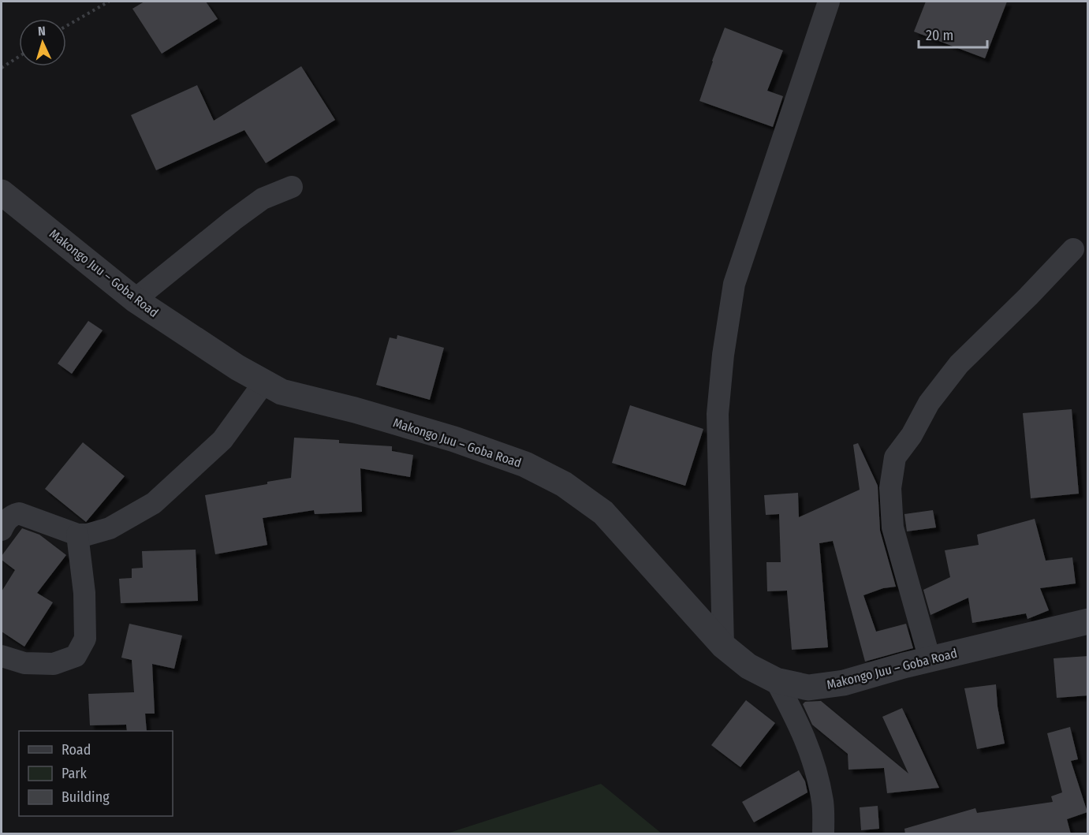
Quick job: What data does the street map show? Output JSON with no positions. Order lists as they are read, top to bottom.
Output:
{
  "streets": {
    "street": ["Makongo Juu – Goba Road"]
  },
  "legend": ["Road", "Park", "Building"],
  "scale_bar": "20 m",
  "north": "top"
}
